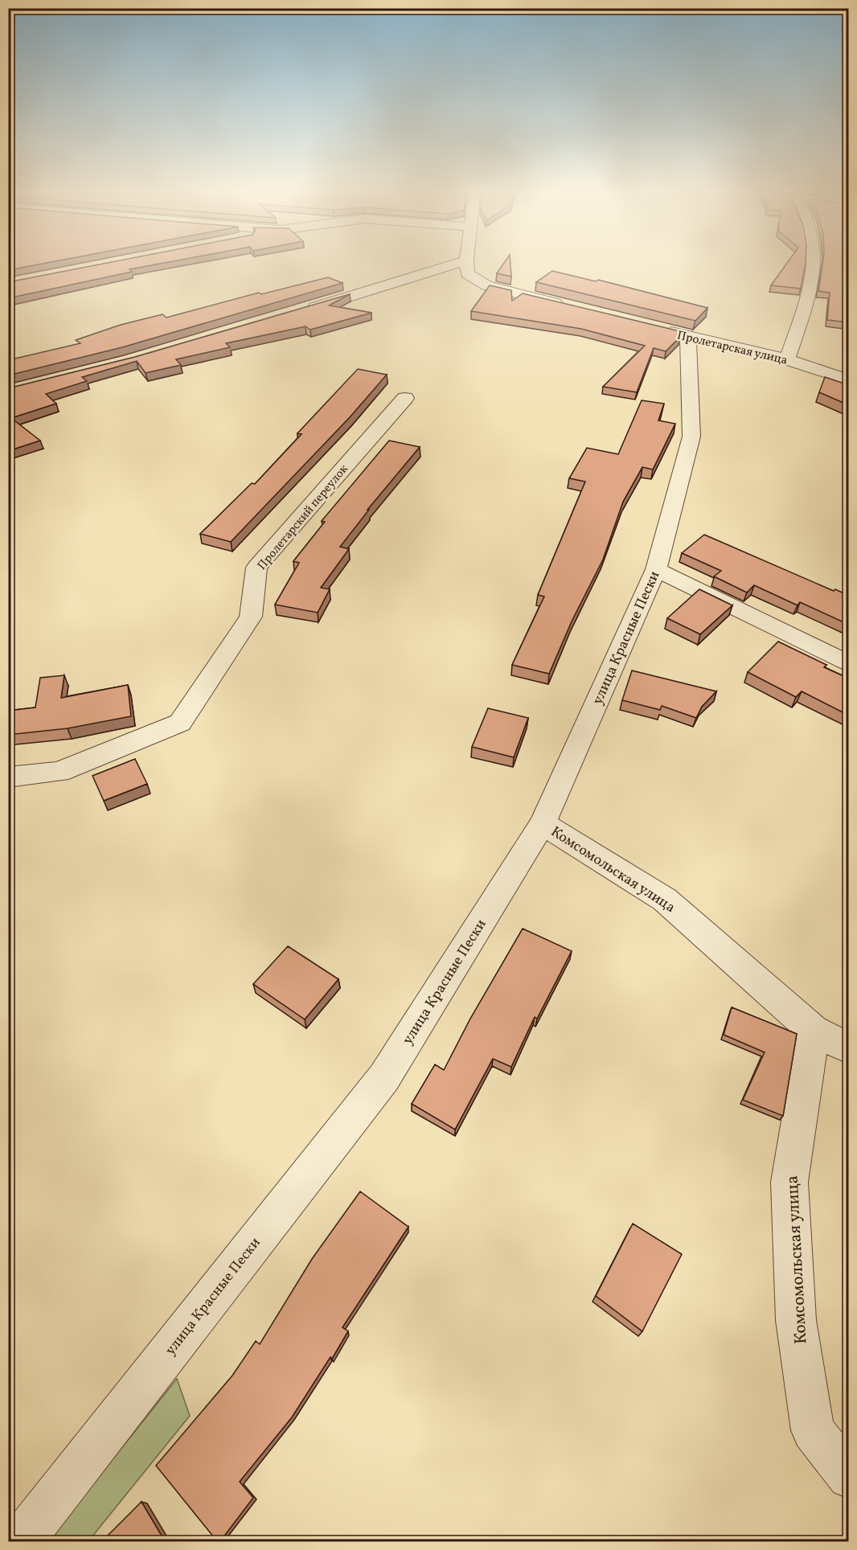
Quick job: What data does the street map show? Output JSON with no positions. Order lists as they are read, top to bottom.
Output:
{
  "streets": {
    "street": [
      "Пролетарская улица",
      "Пролетарский переулок",
      "улица Красные Пески",
      "Комсомольская улица"
    ]
  },
  "crossings": [
    ["Пролетарская улица", "улица Красные Пески"],
    ["улица Красные Пески", "Комсомольская улица"]
  ]
}
